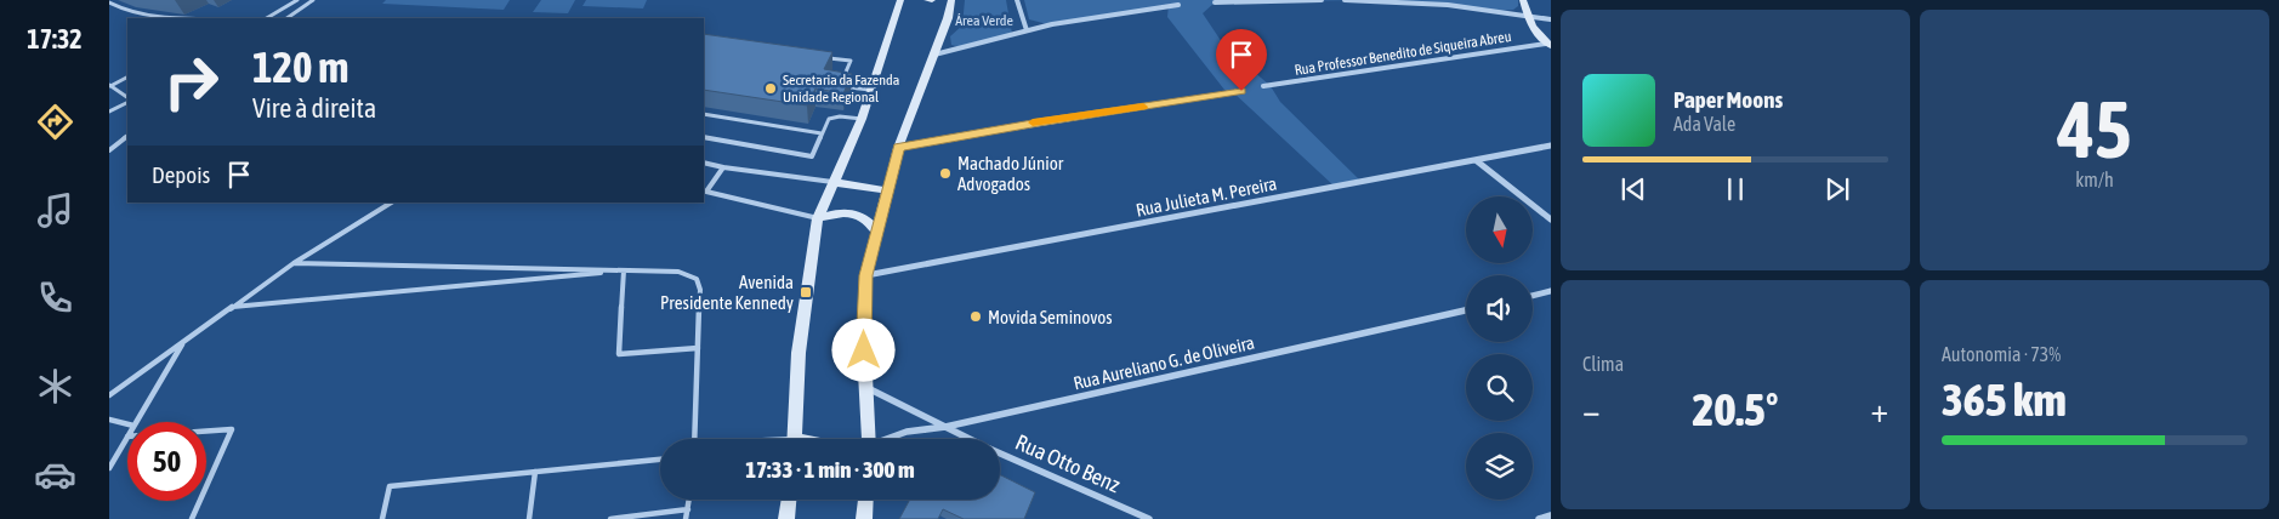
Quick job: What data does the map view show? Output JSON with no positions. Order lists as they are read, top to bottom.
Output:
{
  "streets": {
    "street": [
      "Rua Professor Benedito de Siqueira Abreu",
      "Rua Julieta M. Pereira",
      "Rua Aureliano G. de Oliveira",
      "Rua Otto Benz"
    ]
  },
  "crossings": [
    ["Rua Aureliano G. de Oliveira", "Rua Otto Benz"]
  ],
  "parks": ["Área Verde"],
  "places": {
    "other": ["Secretaria da Fazenda Unidade Regional", "Machado Júnior Advogados", "Movida Seminovos"],
    "transit": ["Avenida Presidente Kennedy"]
  },
  "north": "bottom",
  "page": {
    "tabs": "17:32",
    "tile": [
      ["45", "km/h"],
      "Clima",
      ["Autonomia · 73%", "365 km"]
    ],
    "turn": ["120 m", "Vire à direita"],
    "song": ["Paper Moons", "Ada Vale"],
    "then": "Depois",
    "heat": ["−", "20.5°", "+"],
    "limit": "50",
    "trip": "17:33 · 1 min · 300 m"
  }
}
